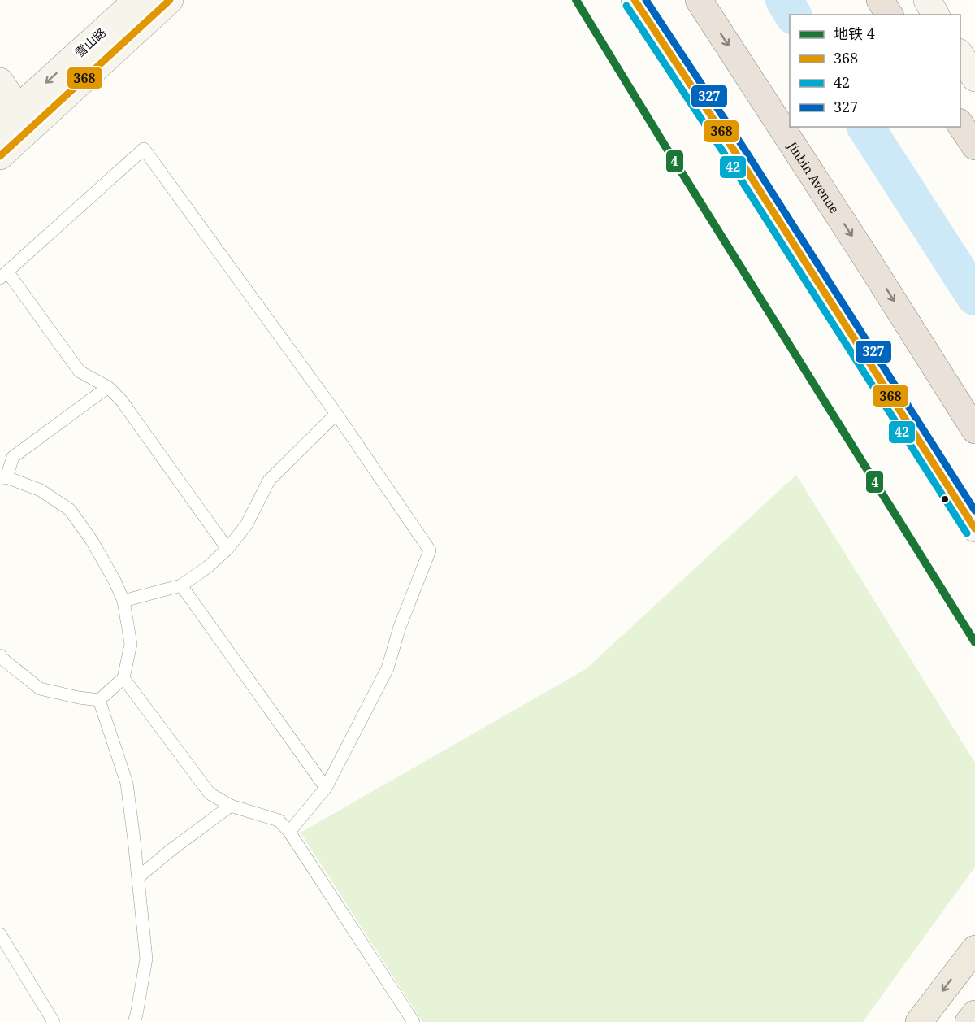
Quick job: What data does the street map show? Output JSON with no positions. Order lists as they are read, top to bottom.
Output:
{
  "streets": {
    "highway": ["Jinbin Avenue"],
    "main road": ["雪山路"]
  },
  "one_way": ["Jinbin Avenue"],
  "lines": [
    "metro line 4",
    "transit line 368",
    "transit line 327",
    "transit line 42"
  ],
  "legend": [
    "地铁 4",
    "368",
    "42",
    "327"
  ]
}
